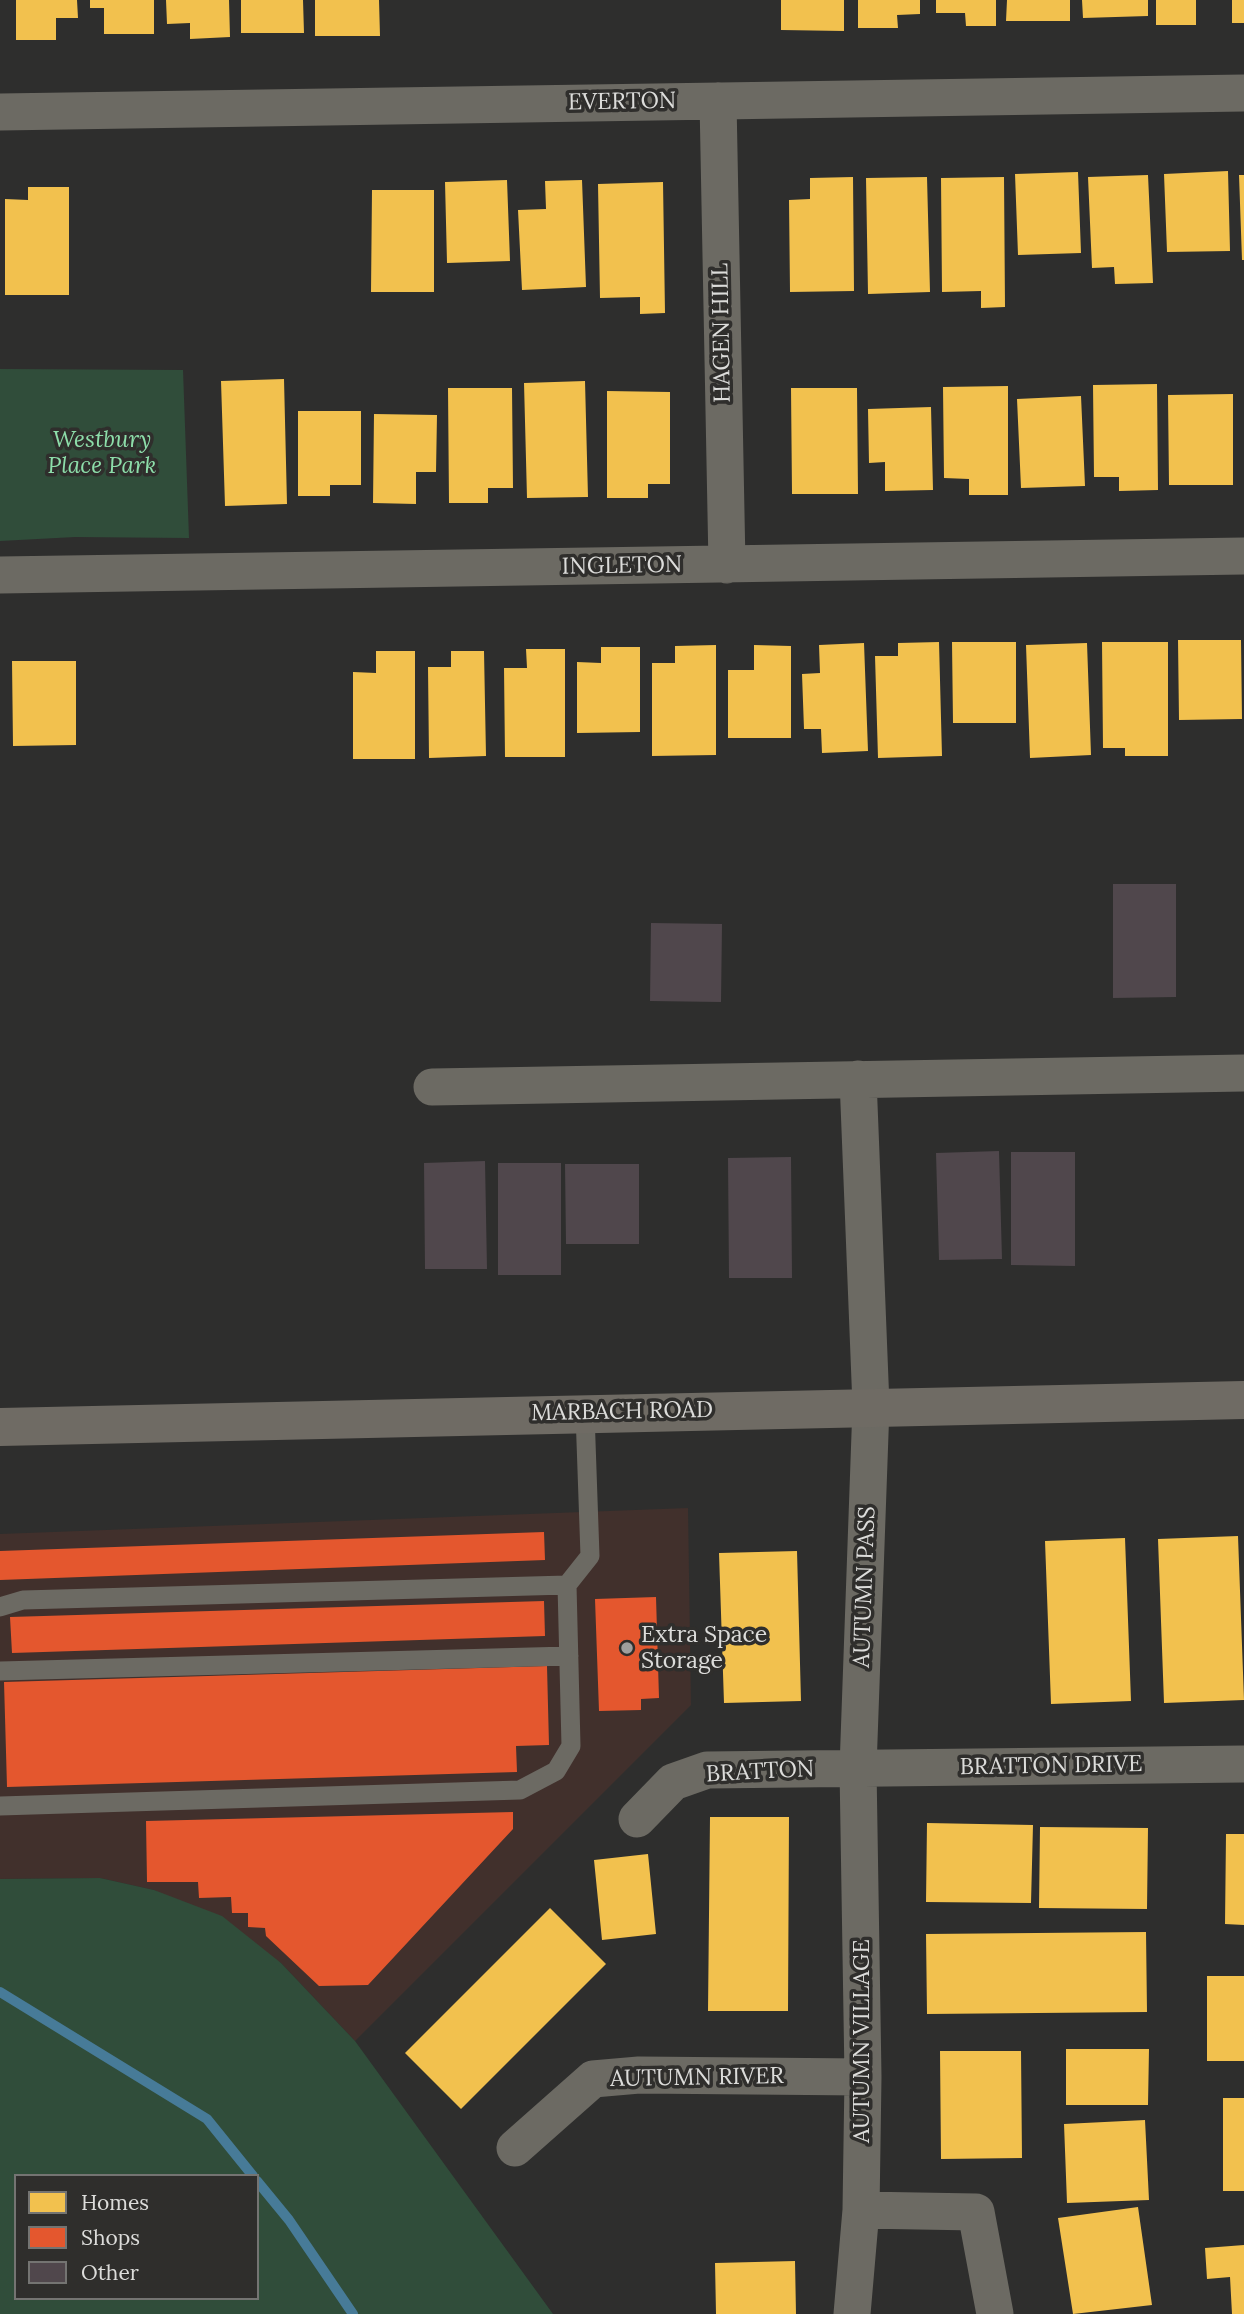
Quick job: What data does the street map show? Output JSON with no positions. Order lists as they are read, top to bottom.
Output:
{
  "streets": {
    "main road": ["MARBACH ROAD"],
    "street": [
      "EVERTON",
      "HAGEN HILL",
      "INGLETON",
      "AUTUMN PASS",
      "BRATTON DRIVE",
      "BRATTON",
      "AUTUMN VILLAGE",
      "AUTUMN RIVER"
    ]
  },
  "crossings": [
    ["EVERTON", "HAGEN HILL"],
    ["HAGEN HILL", "INGLETON"],
    ["MARBACH ROAD", "AUTUMN PASS"],
    ["AUTUMN PASS", "BRATTON DRIVE"],
    ["AUTUMN PASS", "BRATTON"],
    ["AUTUMN PASS", "AUTUMN VILLAGE"],
    ["BRATTON DRIVE", "BRATTON"],
    ["BRATTON DRIVE", "AUTUMN VILLAGE"],
    ["BRATTON", "AUTUMN VILLAGE"],
    ["AUTUMN VILLAGE", "AUTUMN RIVER"]
  ],
  "parks": ["Westbury Place Park"],
  "places": ["Extra Space Storage"],
  "legend": ["Homes", "Shops", "Other"]
}
